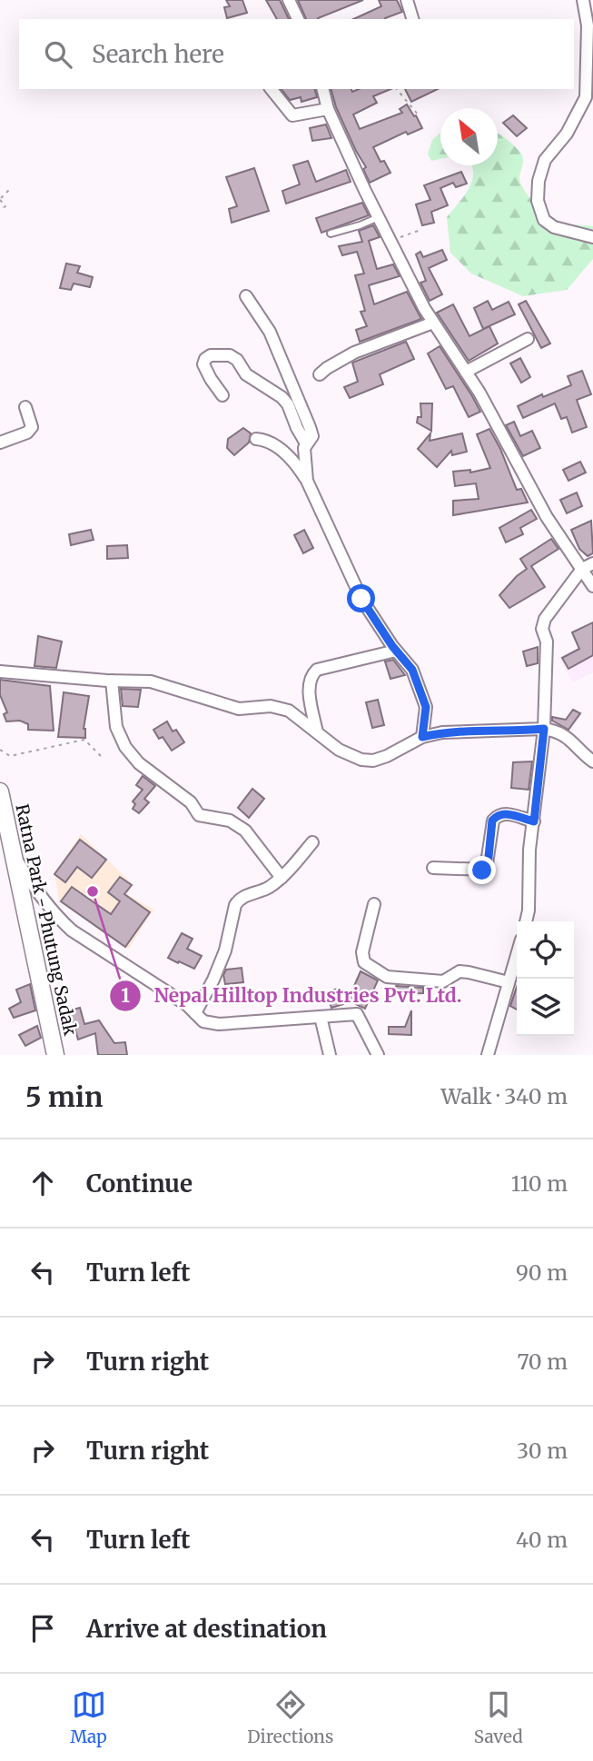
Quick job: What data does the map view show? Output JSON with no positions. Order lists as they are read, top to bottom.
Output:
{
  "streets": {
    "street": ["Ratna Park - Phutung Sadak"]
  },
  "places": ["Nepal Hilltop Industries Pvt. Ltd."],
  "north": "top left",
  "page": {
    "search": "Search here",
    "heading": ["5 min", "Walk · 340 m"],
    "list": [
      ["Continue", "110 m"],
      ["Turn left", "90 m"],
      ["Turn right", "70 m"],
      ["Turn right", "30 m"],
      ["Turn left", "40 m"],
      "Arrive at destination"
    ],
    "nav": ["Map", "Directions", "Saved"]
  }
}
